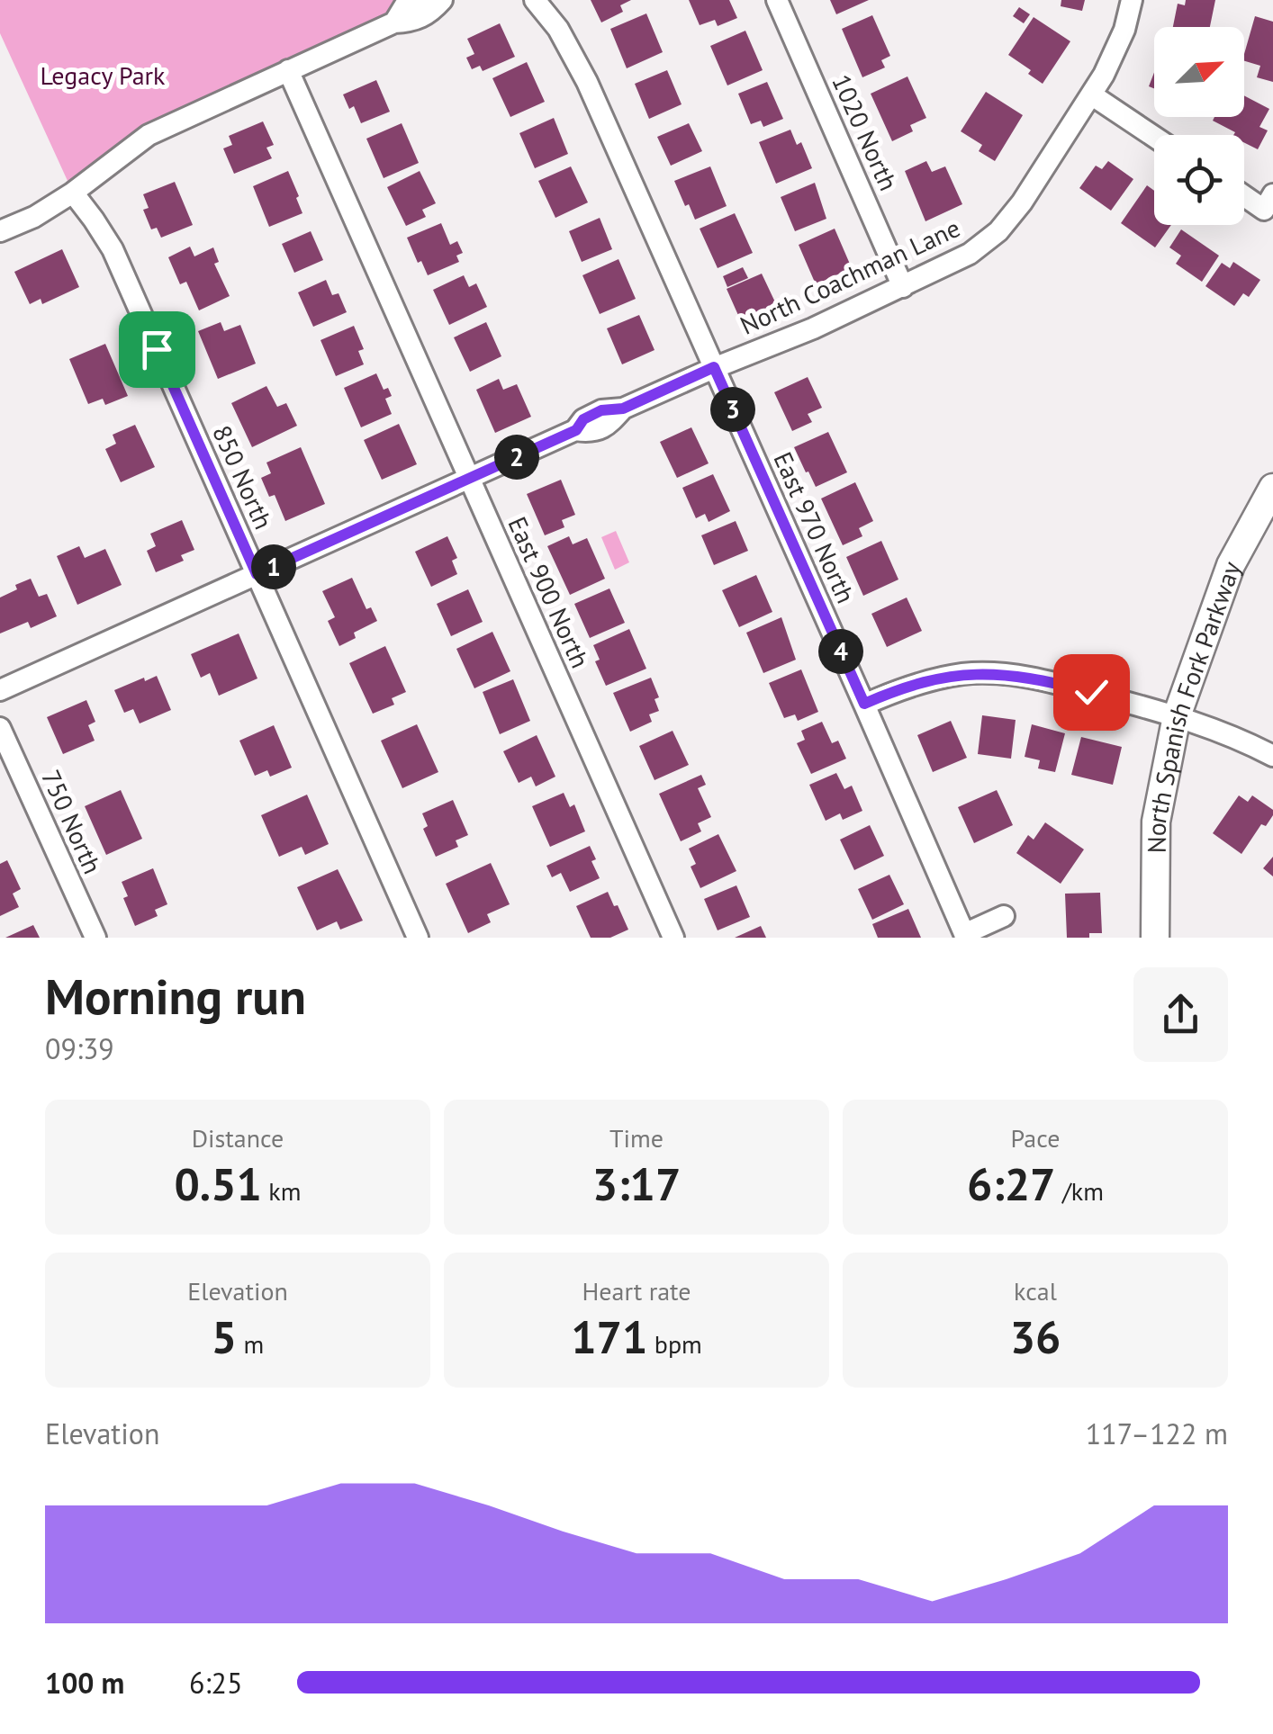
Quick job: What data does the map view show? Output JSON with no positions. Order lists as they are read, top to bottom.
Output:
{
  "streets": {
    "street": [
      "1020 North",
      "North Coachman Lane",
      "850 North",
      "East 970 North",
      "East 900 North",
      "North Spanish Fork Parkway",
      "750 North"
    ]
  },
  "crossings": [
    ["1020 North", "North Coachman Lane"],
    ["North Coachman Lane", "850 North"],
    ["North Coachman Lane", "East 970 North"],
    ["North Coachman Lane", "East 900 North"]
  ],
  "parks": ["Legacy Park"],
  "north": "top right",
  "page": {
    "pins": [
      "3",
      "2",
      "1",
      "4"
    ],
    "heading": ["Morning run", "09:39"],
    "stats": [
      ["Distance", "0.51 km"],
      ["Time", "3:17"],
      ["Pace", "6:27 /km"],
      ["Elevation", "5 m"],
      ["Heart rate", "171 bpm"],
      ["kcal", "36"]
    ],
    "chart": ["Elevation", "117–122 m"],
    "list": [
      {
        "name": "100 m",
        "note": "6:25"
      }
    ]
  }
}
